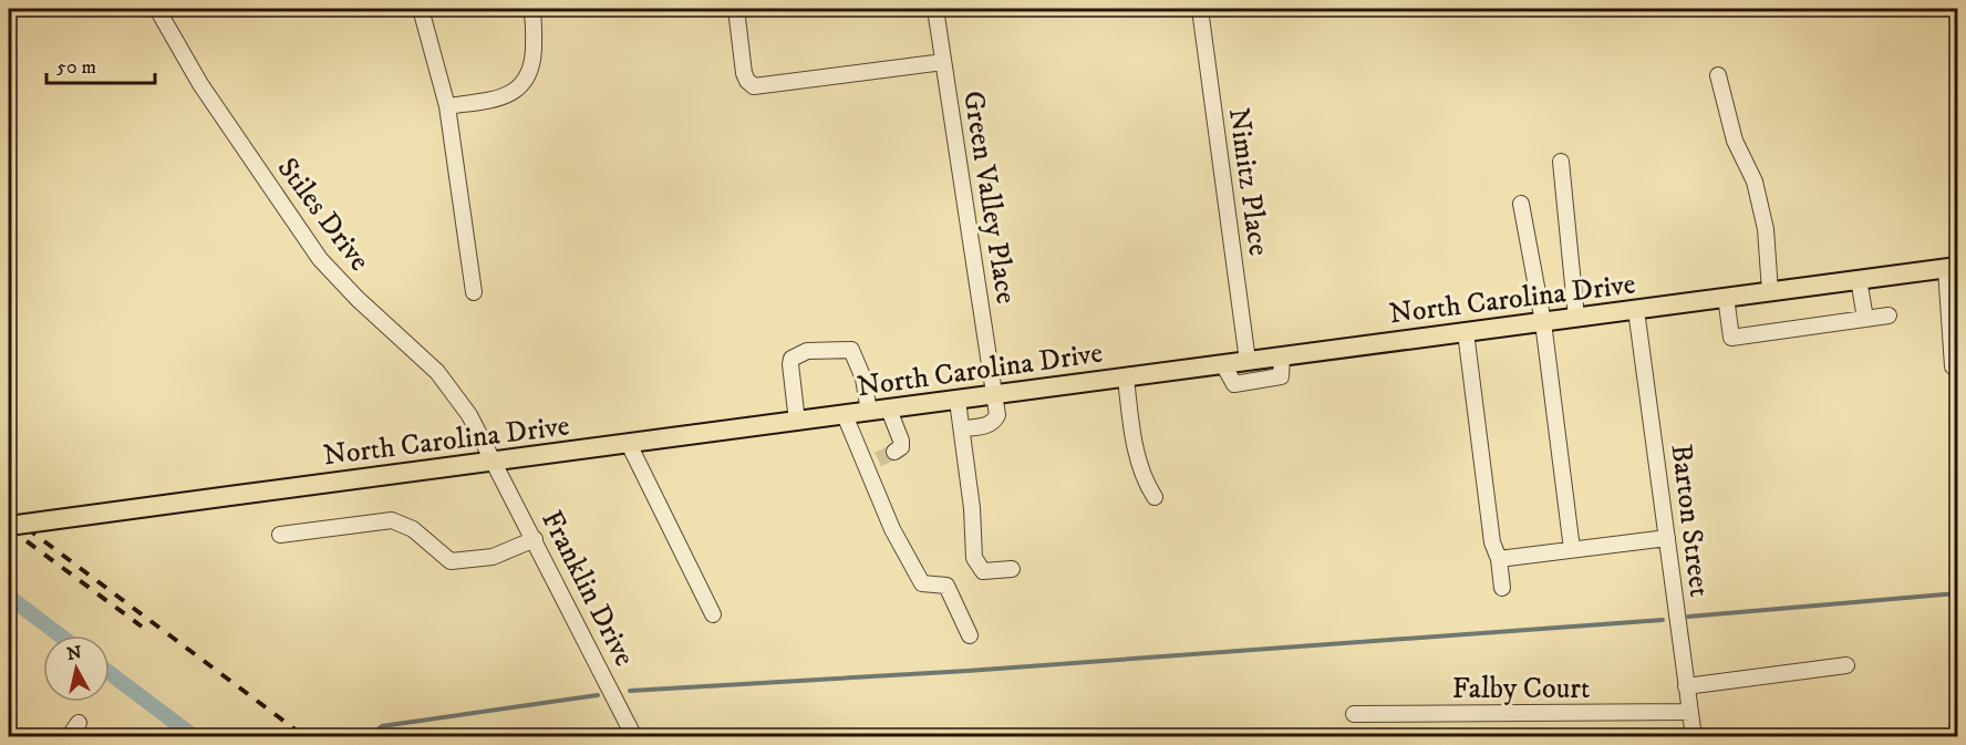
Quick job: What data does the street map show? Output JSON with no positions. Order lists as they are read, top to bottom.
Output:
{
  "streets": {
    "main road": ["North Carolina Drive"],
    "street": [
      "Nimitz Place",
      "Green Valley Place",
      "Stiles Drive",
      "Barton Street",
      "Franklin Drive",
      "Falby Court"
    ]
  },
  "crossings": [
    ["Nimitz Place", "North Carolina Drive"],
    ["Green Valley Place", "North Carolina Drive"],
    ["Stiles Drive", "North Carolina Drive"],
    ["Stiles Drive", "Franklin Drive"],
    ["North Carolina Drive", "Barton Street"],
    ["North Carolina Drive", "Franklin Drive"],
    ["Barton Street", "Falby Court"]
  ],
  "scale_bar": "50 m",
  "north": "top"
}
